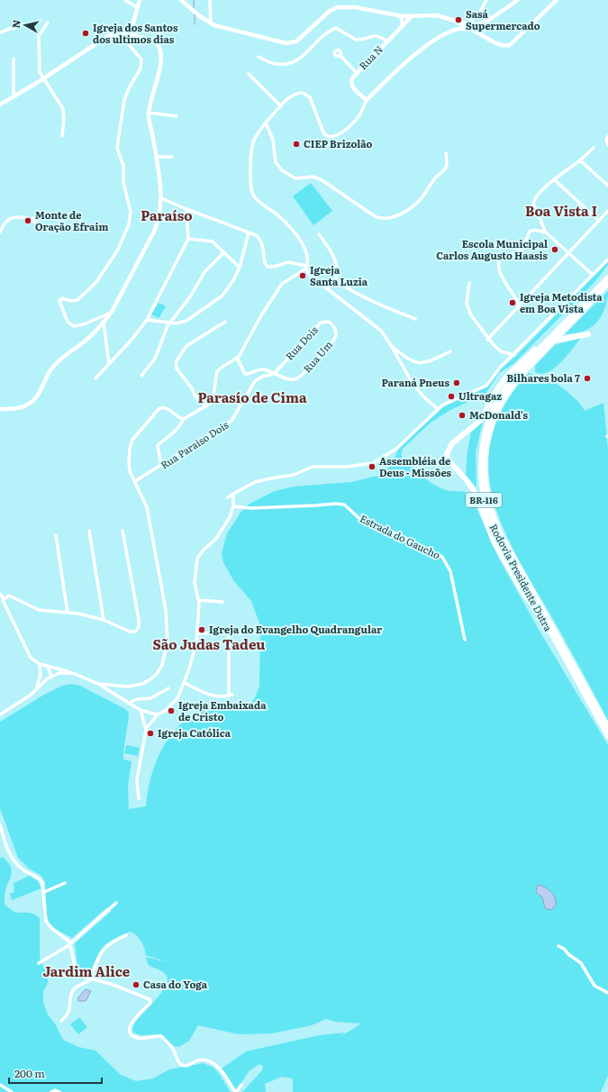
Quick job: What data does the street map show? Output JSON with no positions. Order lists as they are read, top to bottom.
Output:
{
  "streets": {
    "highway": ["BR-116", "Rodovia Presidente Dutra"],
    "street": [
      "Rua N",
      "Rua Dois",
      "Rua Um",
      "Rua Paraiso Dois",
      "Estrada do Gaucho"
    ]
  },
  "crossings": [
    ["Rua Dois", "Rua Um"],
    ["Rua Dois", "Rua Paraiso Dois"],
    ["Rua Um", "Rua Paraiso Dois"]
  ],
  "districts": [
    "Boa Vista I",
    "Paraíso",
    "Parasío de Cima",
    "São Judas Tadeu",
    "Jardim Alice"
  ],
  "places": [
    "Sasá Supermercado",
    "Igreja dos Santos dos ultimos dias",
    "CIEP Brizolão",
    "Monte de Oração Efraim",
    "Escola Municipal Carlos Augusto Haasis",
    "Igreja Santa Luzia",
    "Igreja Metodista em Boa Vista",
    "Bilhares bola 7",
    "Paraná Pneus",
    "Ultragaz",
    "McDonald's",
    "Assembléia de Deus - Missões",
    "Igreja do Evangelho Quadrangular",
    "Igreja Embaixada de Cristo",
    "Igreja Católica",
    "Casa do Yoga"
  ],
  "scale_bar": "200 m",
  "north": "left"
}
